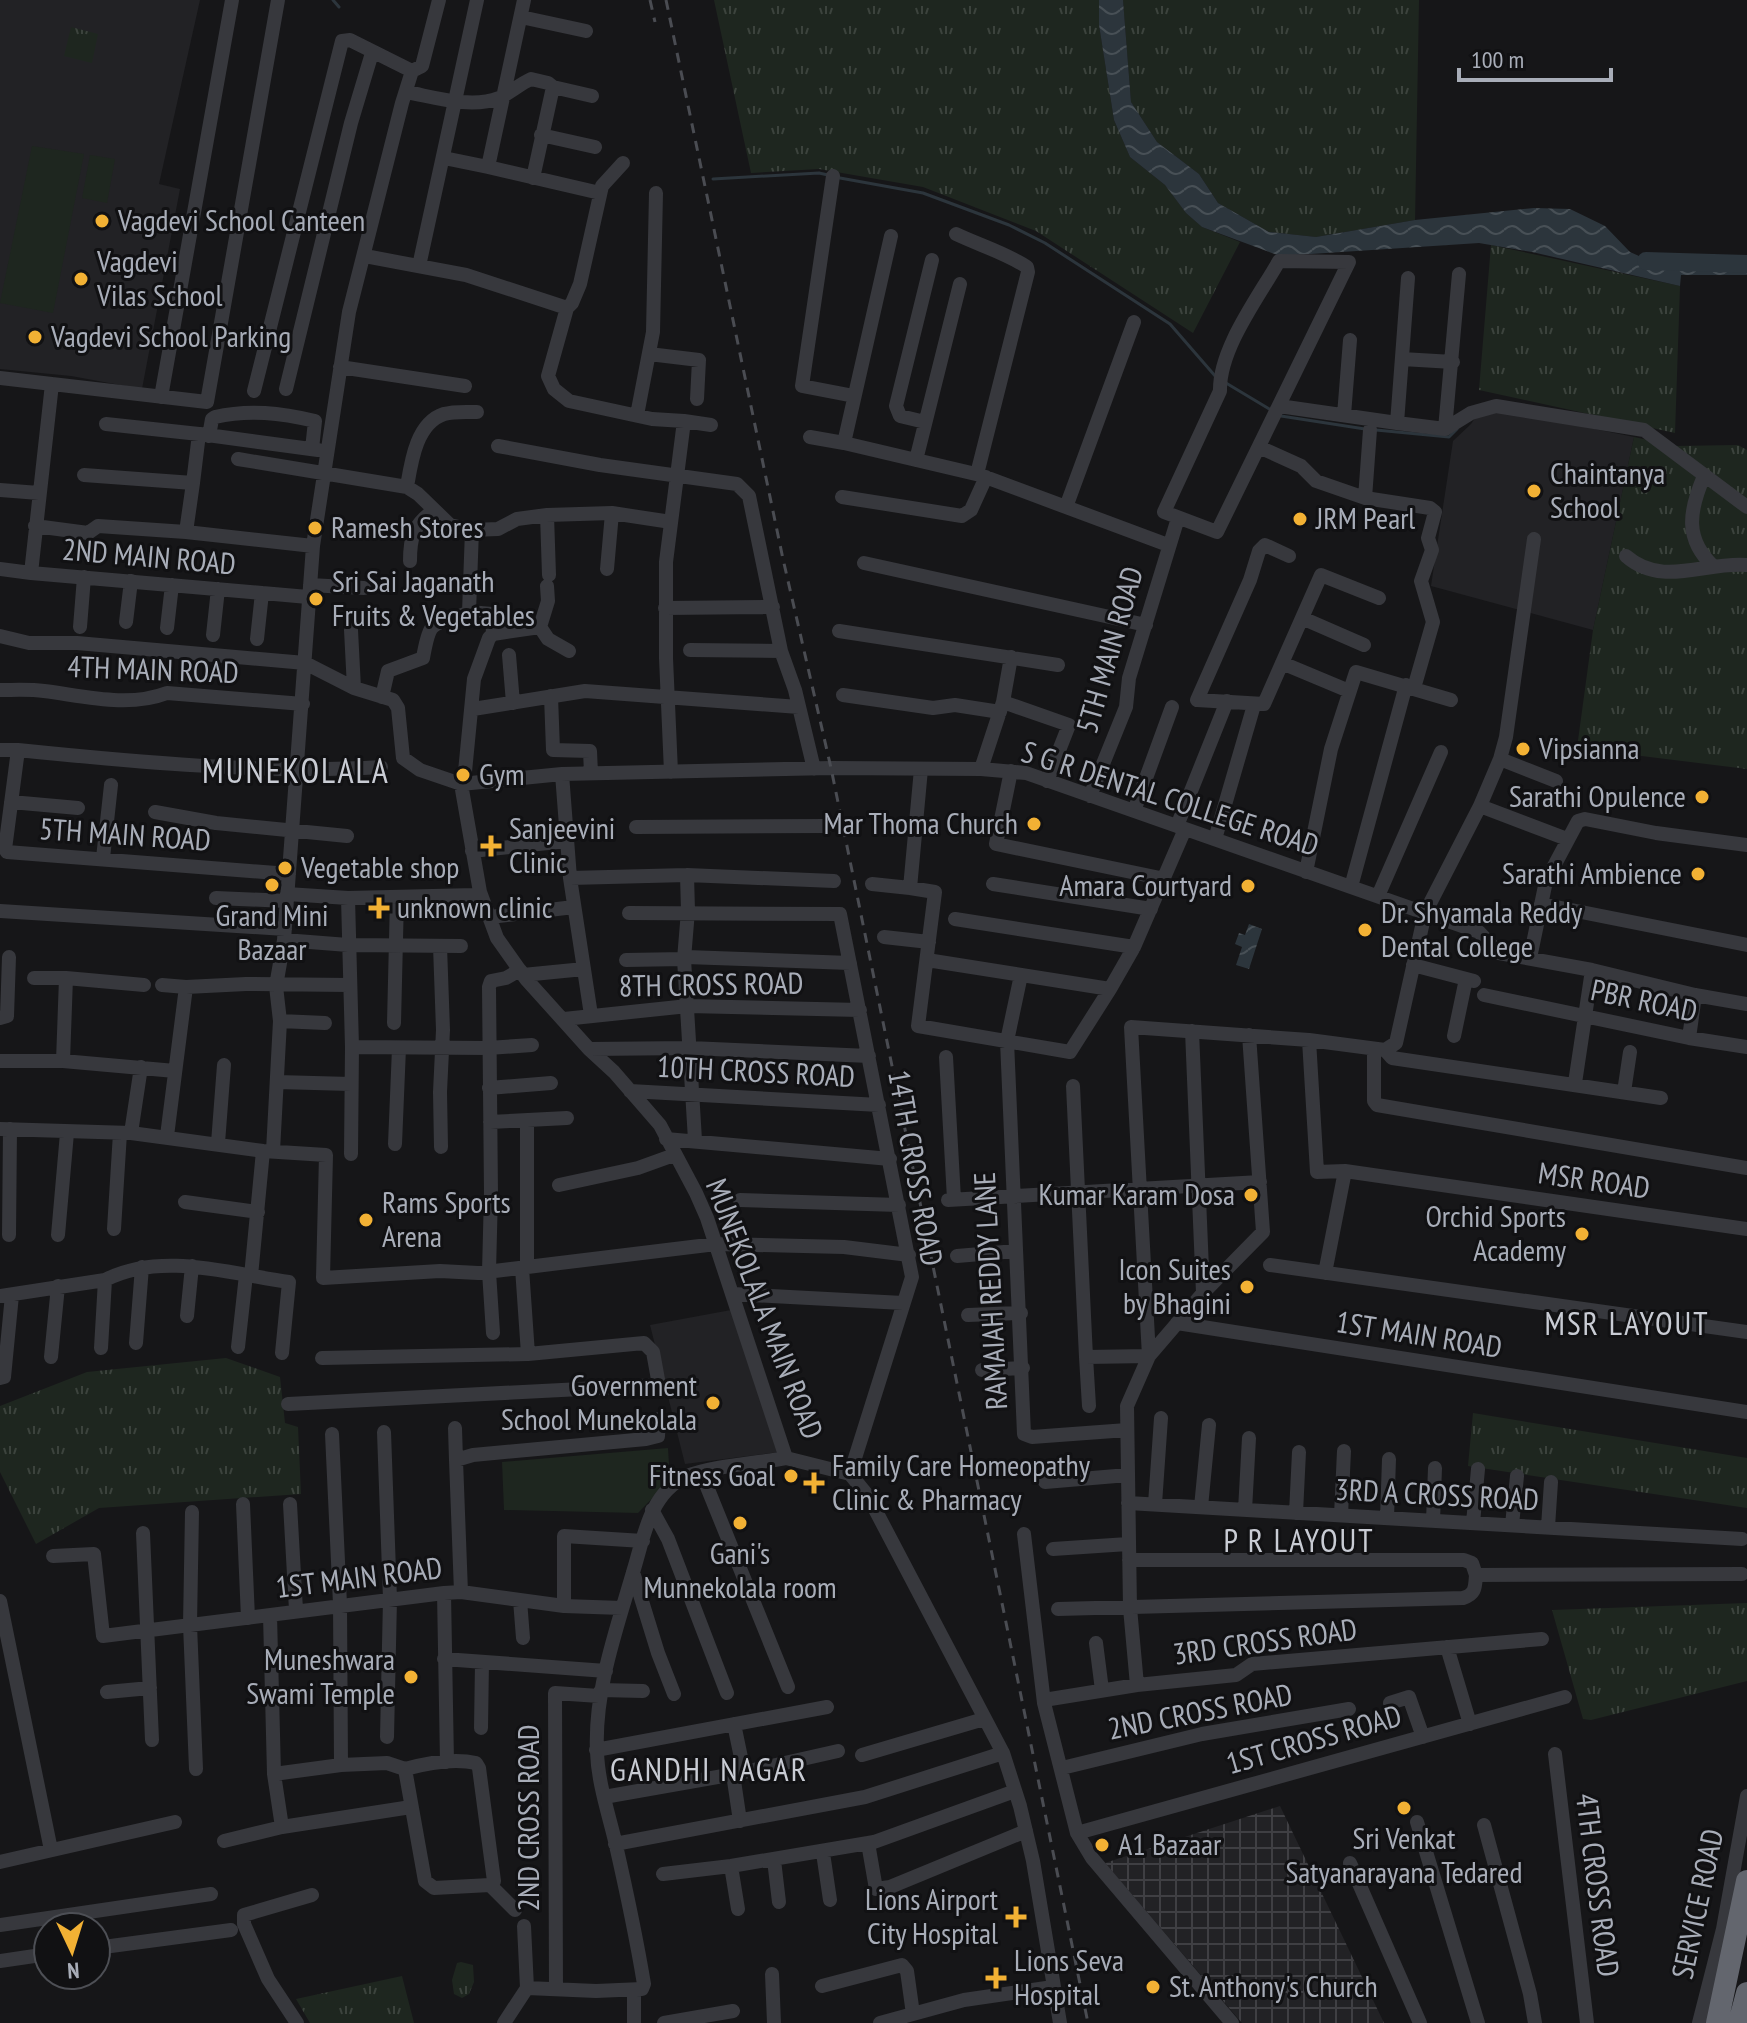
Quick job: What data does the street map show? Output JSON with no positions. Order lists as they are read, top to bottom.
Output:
{
  "streets": {
    "street": [
      "2ND MAIN ROAD",
      "5TH MAIN ROAD",
      "4TH MAIN ROAD",
      "S G R DENTAL COLLEGE ROAD",
      "8TH CROSS ROAD",
      "PBR ROAD",
      "10TH CROSS ROAD",
      "14TH CROSS ROAD",
      "MSR ROAD",
      "RAMAIAH REDDY LANE",
      "MUNEKOLALA MAIN ROAD",
      "1ST MAIN ROAD",
      "3RD A CROSS ROAD",
      "3RD CROSS ROAD",
      "2ND CROSS ROAD",
      "1ST CROSS ROAD",
      "4TH CROSS ROAD",
      "SERVICE ROAD"
    ]
  },
  "crossings": [
    ["5TH MAIN ROAD", "S G R DENTAL COLLEGE ROAD"],
    ["S G R DENTAL COLLEGE ROAD", "MUNEKOLALA MAIN ROAD"],
    ["8TH CROSS ROAD", "14TH CROSS ROAD"],
    ["8TH CROSS ROAD", "MUNEKOLALA MAIN ROAD"],
    ["10TH CROSS ROAD", "14TH CROSS ROAD"],
    ["10TH CROSS ROAD", "MUNEKOLALA MAIN ROAD"],
    ["14TH CROSS ROAD", "MUNEKOLALA MAIN ROAD"]
  ],
  "districts": [
    "MUNEKOLALA",
    "MSR LAYOUT",
    "P R LAYOUT",
    "GANDHI NAGAR"
  ],
  "places": {
    "other": [
      "Vagdevi School Canteen",
      "Vagdevi Vilas School",
      "Vagdevi School Parking",
      "Chaintanya School",
      "JRM Pearl",
      "Ramesh Stores",
      "Sri Sai Jaganath Fruits & Vegetables",
      "Vipsianna",
      "Gym",
      "Sarathi Opulence",
      "Mar Thoma Church",
      "Vegetable shop",
      "Sarathi Ambience",
      "Grand Mini Bazaar",
      "Amara Courtyard",
      "Dr. Shyamala Reddy Dental College",
      "Kumar Karam Dosa",
      "Rams Sports Arena",
      "Orchid Sports Academy",
      "Icon Suites by Bhagini",
      "Government School Munekolala",
      "Fitness Goal",
      "Gani's Munnekolala room",
      "Muneshwara Swami Temple",
      "Sri Venkat Satyanarayana Tedared",
      "A1 Bazaar",
      "St. Anthony's Church"
    ],
    "health": [
      "Sanjeevini Clinic",
      "unknown clinic",
      "Family Care Homeopathy Clinic & Pharmacy",
      "Lions Airport City Hospital",
      "Lions Seva Hospital"
    ]
  },
  "scale_bar": "100 m",
  "north": "bottom"
}
